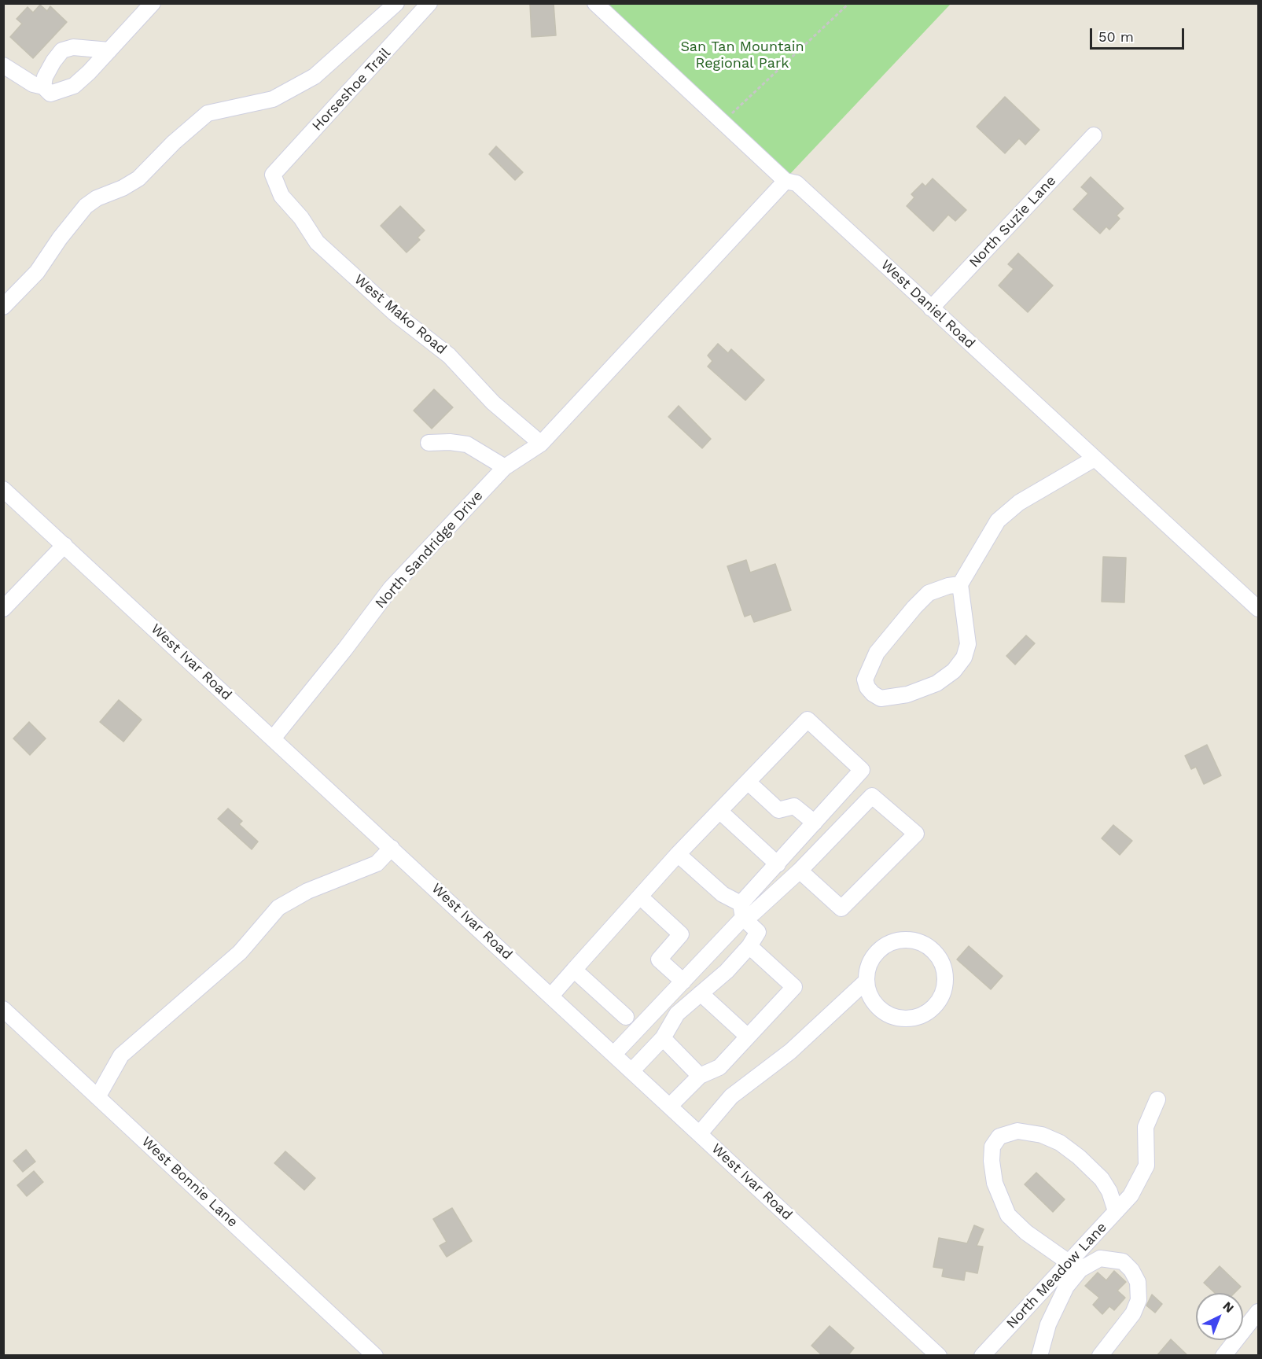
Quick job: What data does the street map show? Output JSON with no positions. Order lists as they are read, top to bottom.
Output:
{
  "streets": {
    "street": [
      "Horseshoe Trail",
      "North Suzie Lane",
      "West Daniel Road",
      "West Mako Road",
      "North Sandridge Drive",
      "West Ivar Road",
      "West Bonnie Lane",
      "North Meadow Lane"
    ]
  },
  "crossings": [
    ["Horseshoe Trail", "West Mako Road"],
    ["North Suzie Lane", "West Daniel Road"],
    ["West Daniel Road", "North Sandridge Drive"],
    ["West Mako Road", "North Sandridge Drive"],
    ["North Sandridge Drive", "West Ivar Road"]
  ],
  "parks": ["San Tan Mountain Regional Park"],
  "scale_bar": "50 m",
  "north": "top right"
}
